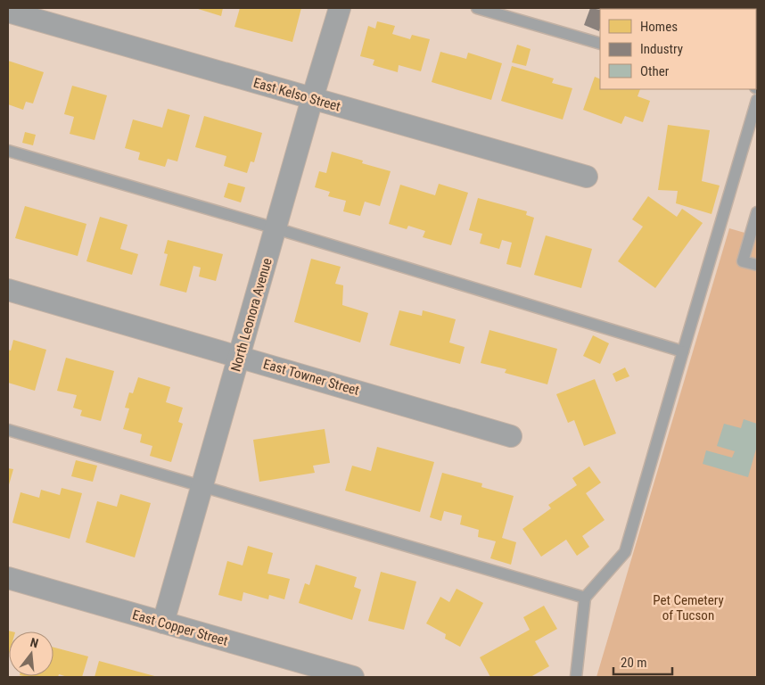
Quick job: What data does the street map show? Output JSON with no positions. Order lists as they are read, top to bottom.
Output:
{
  "streets": {
    "street": [
      "East Kelso Street",
      "North Leonora Avenue",
      "East Towner Street",
      "East Copper Street"
    ]
  },
  "crossings": [
    ["East Kelso Street", "North Leonora Avenue"],
    ["North Leonora Avenue", "East Towner Street"],
    ["North Leonora Avenue", "East Copper Street"]
  ],
  "parks": ["Pet Cemetery of Tucson"],
  "legend": ["Homes", "Industry", "Other"],
  "scale_bar": "20 m",
  "north": "top"
}
